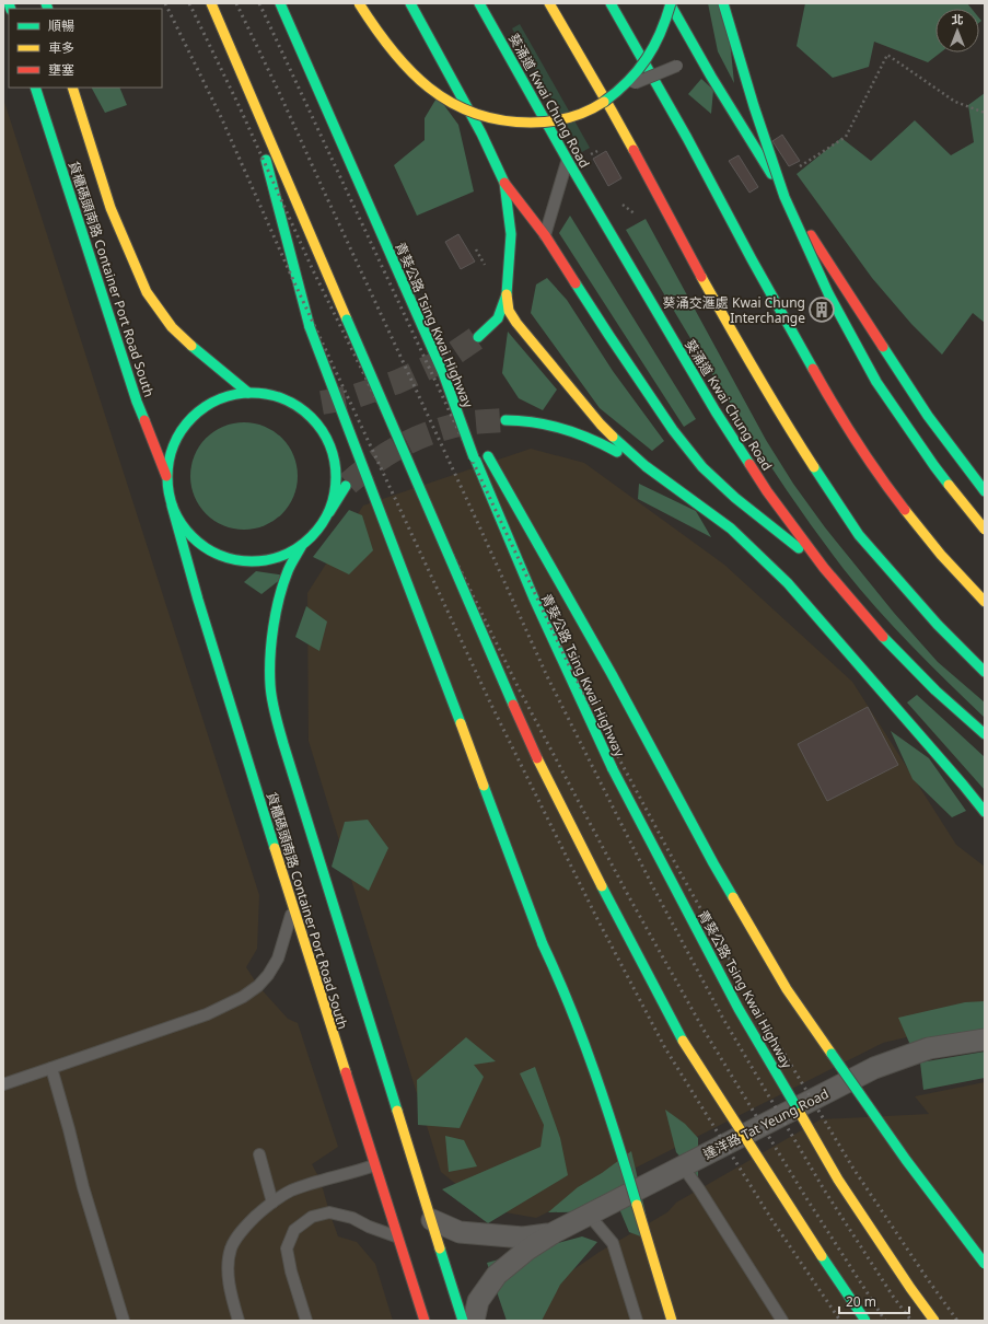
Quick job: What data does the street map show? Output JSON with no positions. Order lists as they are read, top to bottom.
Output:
{
  "streets": {
    "main road": ["葵涌道 Kwai Chung Road", "貨櫃碼頭南路 Container Port Road South", "青葵公路 Tsing Kwai Highway"],
    "street": ["達洋路 Tat Yeung Road"]
  },
  "crossings": [
    ["貨櫃碼頭南路 Container Port Road South", "達洋路 Tat Yeung Road"]
  ],
  "places": {
    "building": ["葵涌交滙處 Kwai Chung Interchange"]
  },
  "legend": ["順暢", "車多", "壅塞"],
  "scale_bar": "20 m",
  "north": "top"
}
